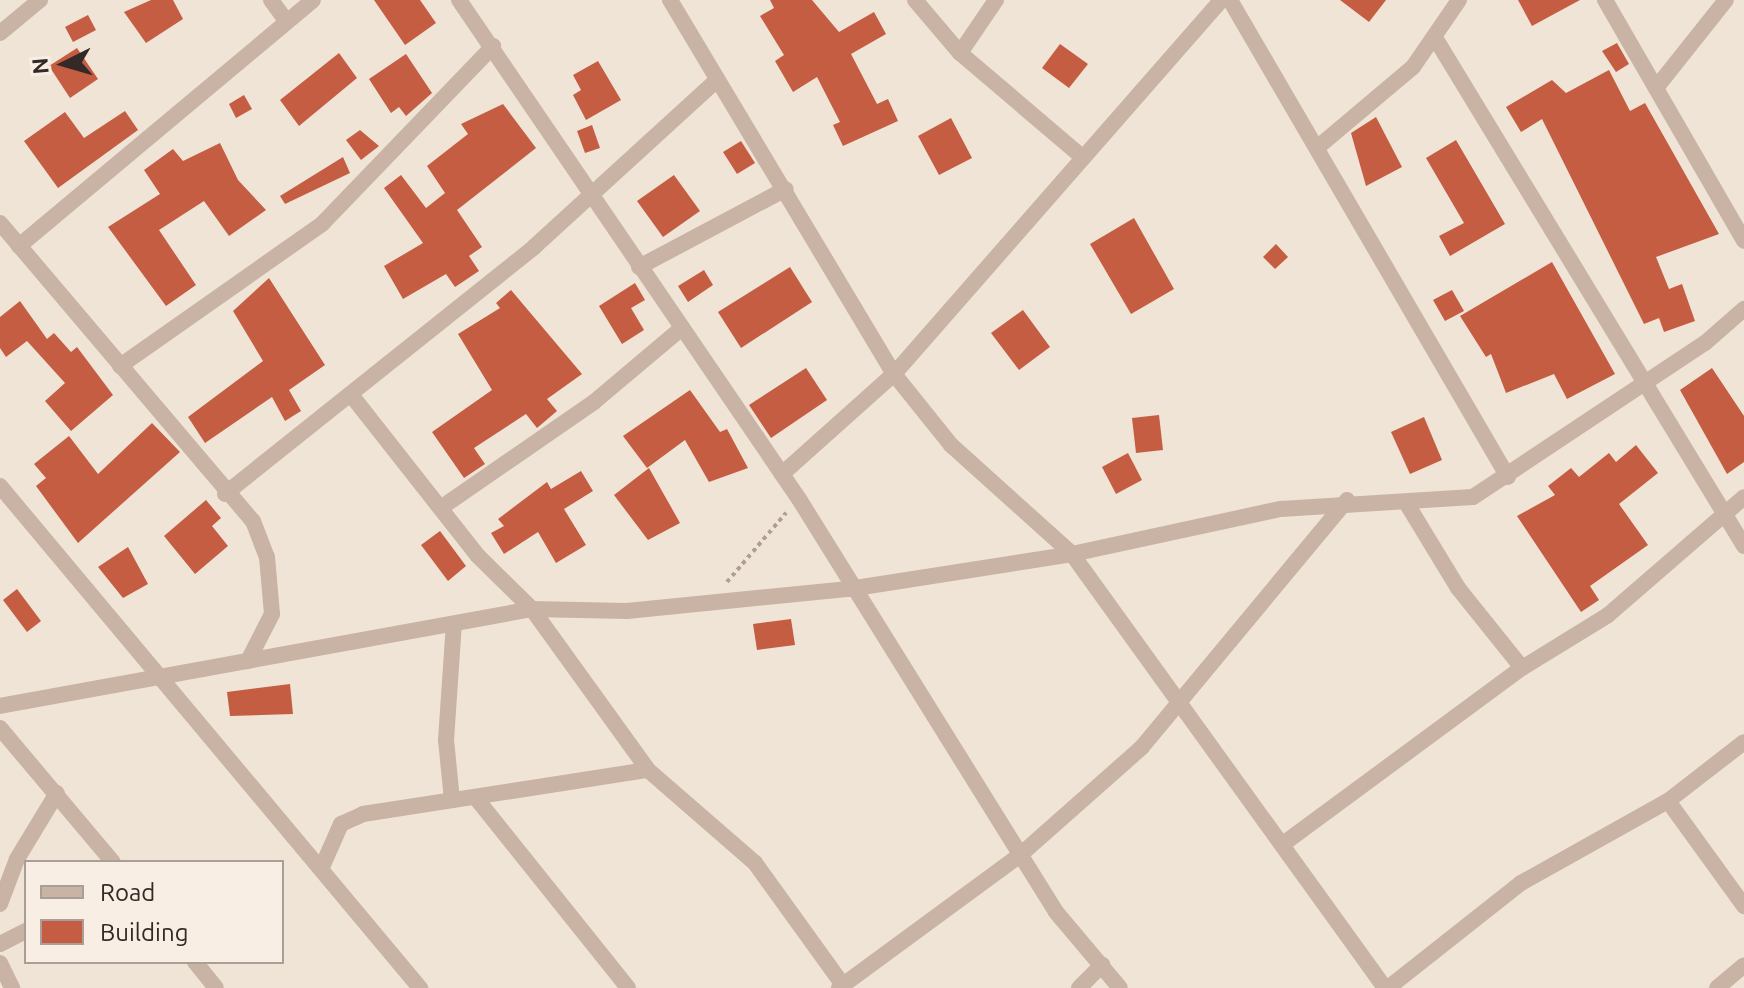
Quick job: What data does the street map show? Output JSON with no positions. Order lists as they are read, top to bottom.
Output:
{
  "legend": ["Road", "Building"],
  "north": "left"
}
